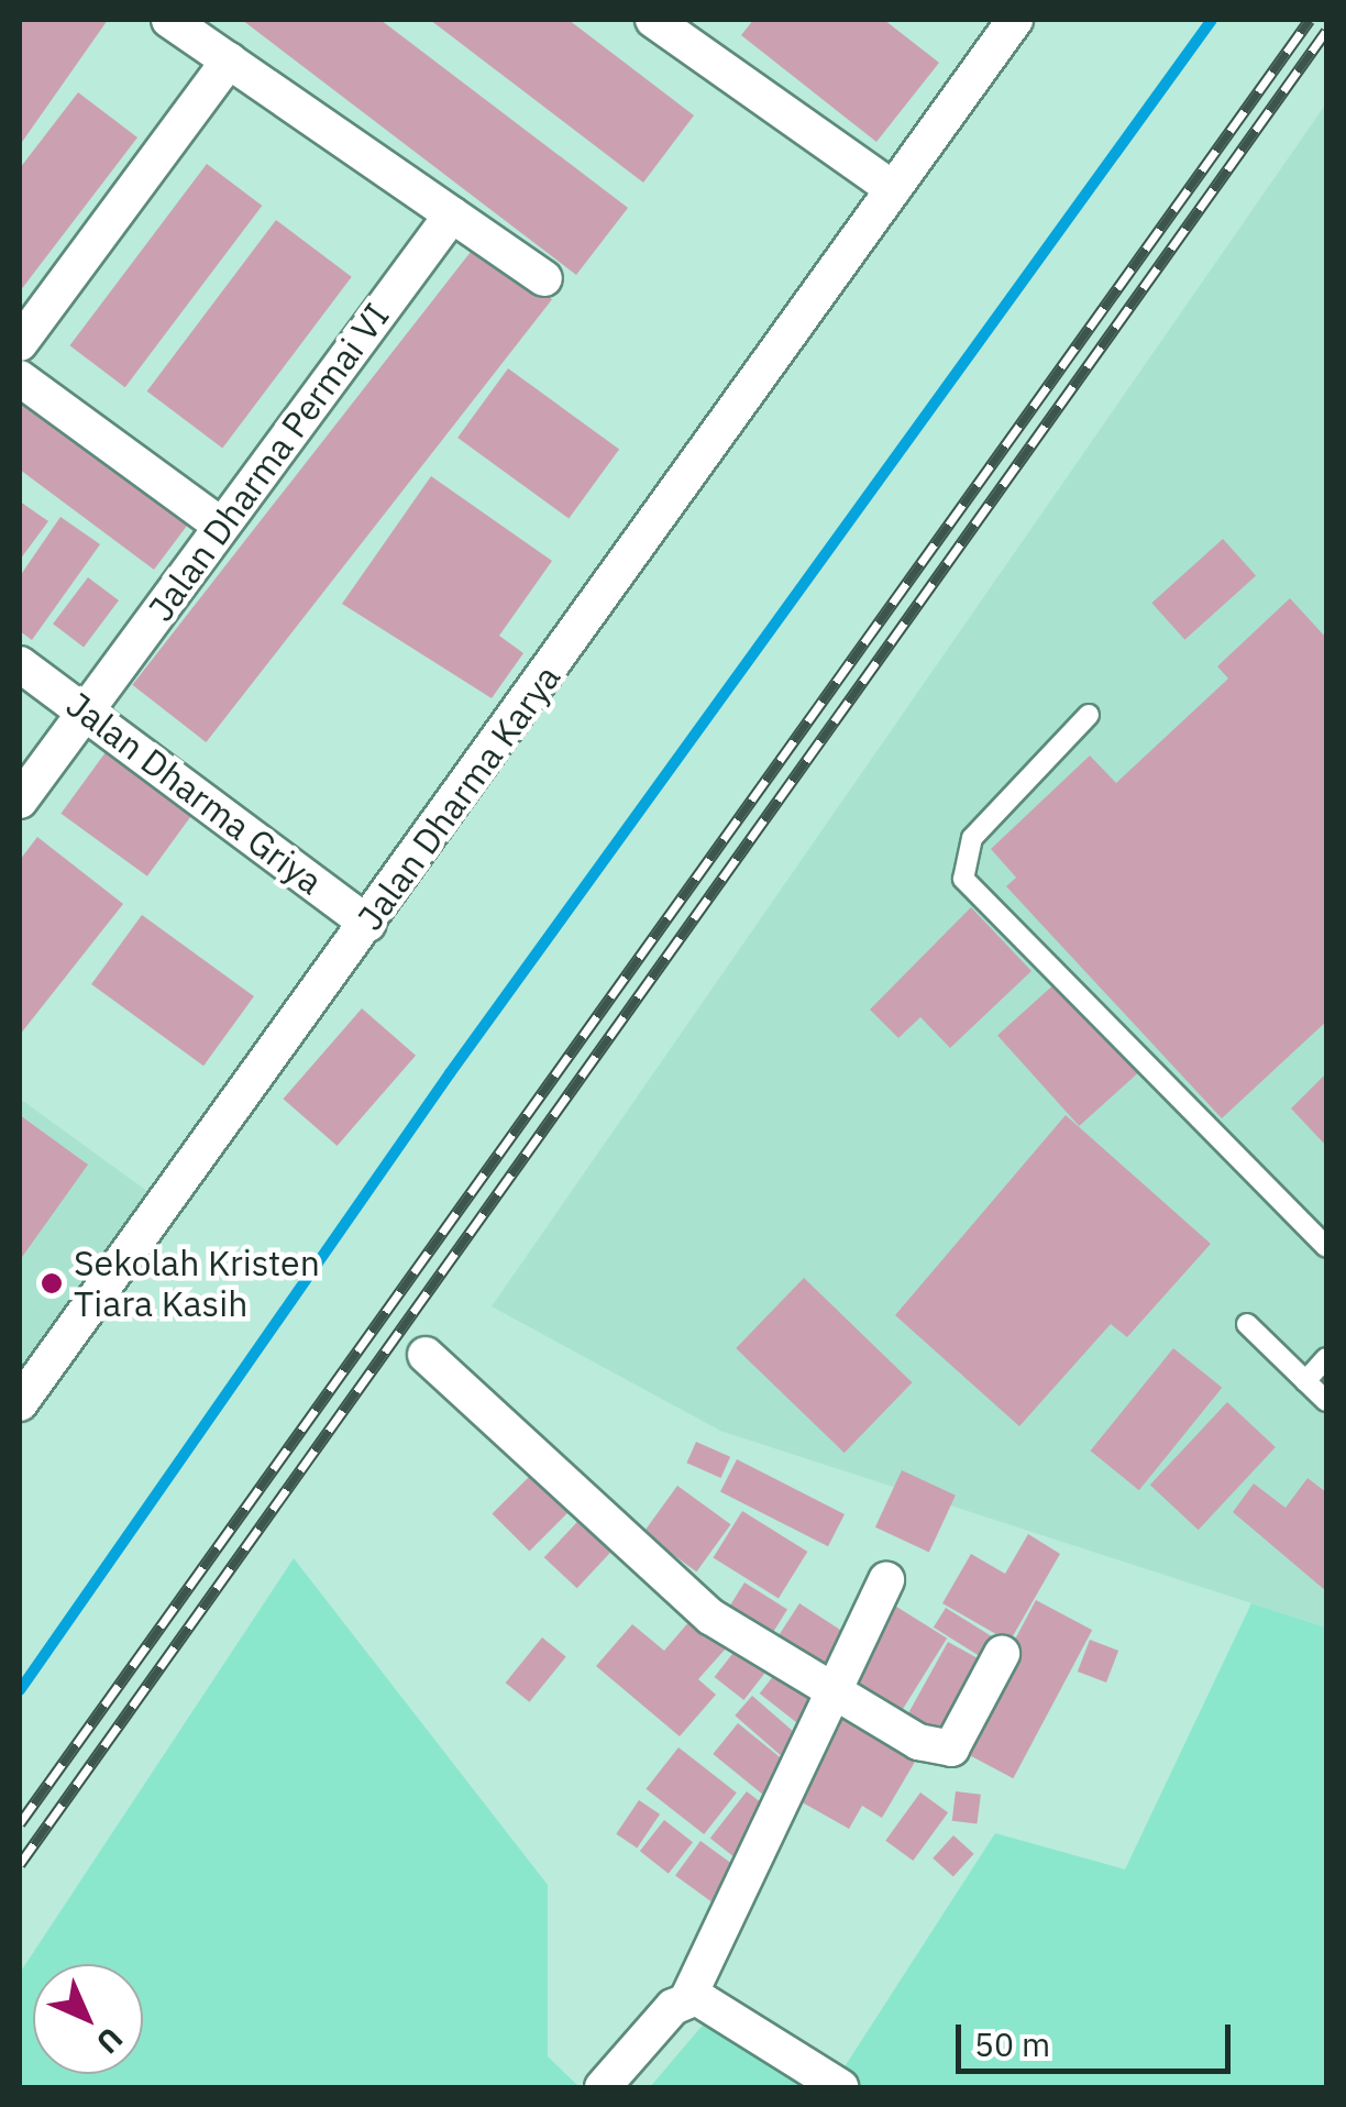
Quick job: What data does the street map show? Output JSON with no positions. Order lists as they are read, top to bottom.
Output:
{
  "streets": {
    "street": ["Jalan Dharma Permai VI", "Jalan Dharma Griya", "Jalan Dharma Karya"]
  },
  "crossings": [
    ["Jalan Dharma Permai VI", "Jalan Dharma Griya"],
    ["Jalan Dharma Griya", "Jalan Dharma Karya"]
  ],
  "places": ["Sekolah Kristen Tiara Kasih"],
  "scale_bar": "50 m",
  "north": "bottom right"
}
